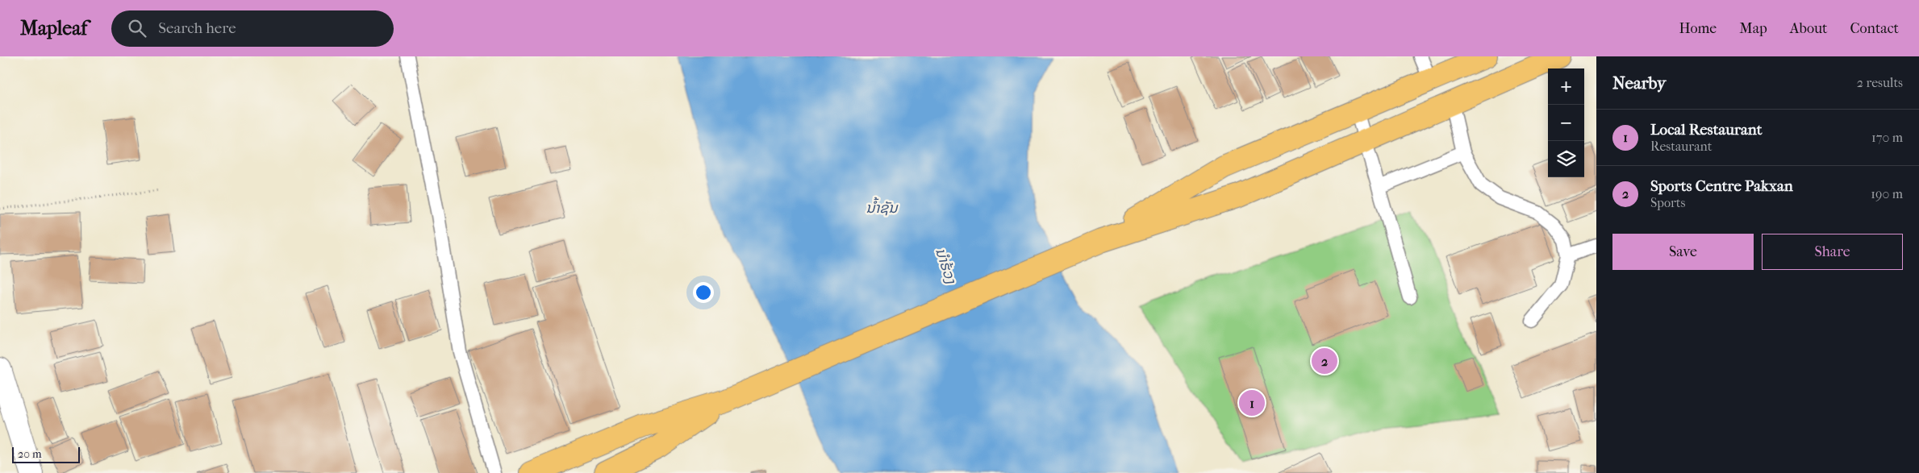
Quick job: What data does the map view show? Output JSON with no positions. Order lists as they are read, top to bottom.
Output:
{
  "water": ["ນ້ຳຊັນ", "ນຳ້ຮວງ"],
  "scale_bar": "20 m",
  "page": {
    "header": "Mapleaf",
    "search": "Search here",
    "nav": [
      "Home",
      "Map",
      "About",
      "Contact"
    ],
    "heading": ["Nearby", "2 results"],
    "map_buttons": ["+", "−"],
    "list": [
      {
        "mark": "1",
        "name": "Local Restaurant",
        "note": "Restaurant",
        "value": "170 m"
      },
      {
        "mark": "2",
        "name": "Sports Centre Pakxan",
        "note": "Sports",
        "value": "190 m"
      }
    ],
    "buttons": ["Save", "Share"],
    "pins": ["2", "1"],
    "scale": "20 m"
  }
}
